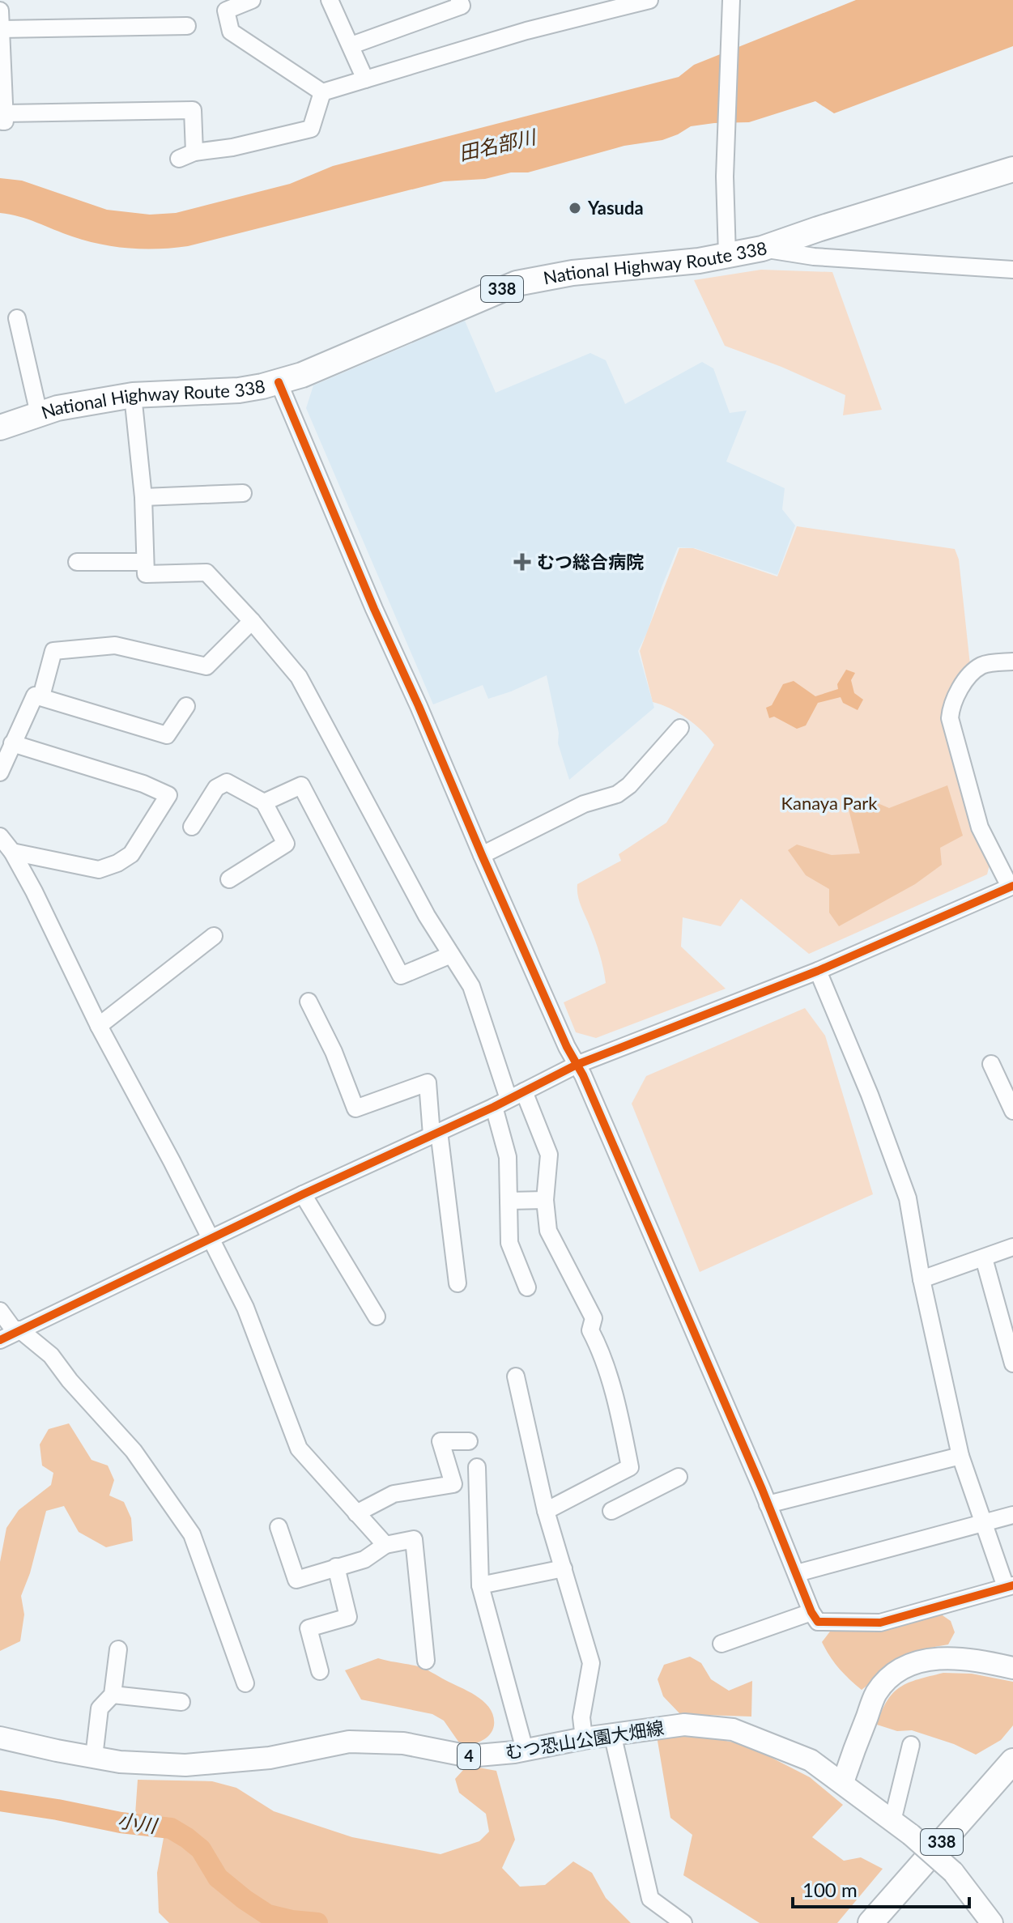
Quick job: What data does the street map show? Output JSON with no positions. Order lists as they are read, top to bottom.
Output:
{
  "streets": {
    "highway": ["National Highway Route 338", "338"],
    "main road": ["むつ恐山公園大畑線", "4"]
  },
  "water": ["田名部川", "小川"],
  "parks": ["Kanaya Park"],
  "places": {
    "other": ["Yasuda"],
    "health": ["むつ総合病院"]
  },
  "scale_bar": "100 m"
}
